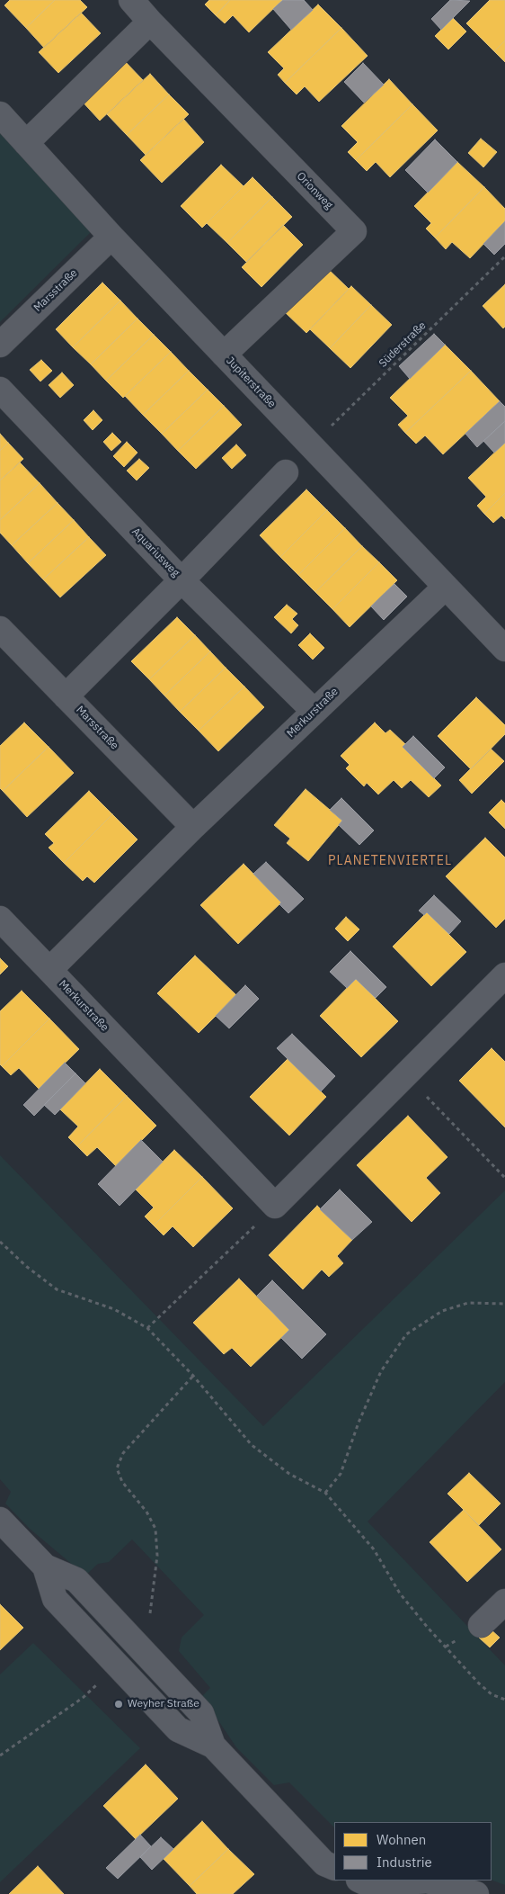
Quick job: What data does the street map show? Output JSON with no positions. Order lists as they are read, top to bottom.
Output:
{
  "streets": {
    "street": [
      "Orionweg",
      "Marsstraße",
      "Jupiterstraße",
      "Aquariusweg",
      "Merkurstraße"
    ],
    "path": ["Süderstraße"]
  },
  "crossings": [
    ["Orionweg", "Jupiterstraße"],
    ["Marsstraße", "Jupiterstraße"],
    ["Marsstraße", "Merkurstraße"],
    ["Süderstraße", "Jupiterstraße"],
    ["Jupiterstraße", "Merkurstraße"],
    ["Aquariusweg", "Merkurstraße"]
  ],
  "districts": ["PLANETENVIERTEL"],
  "places": ["Weyher Straße"],
  "legend": ["Wohnen", "Industrie"]
}
